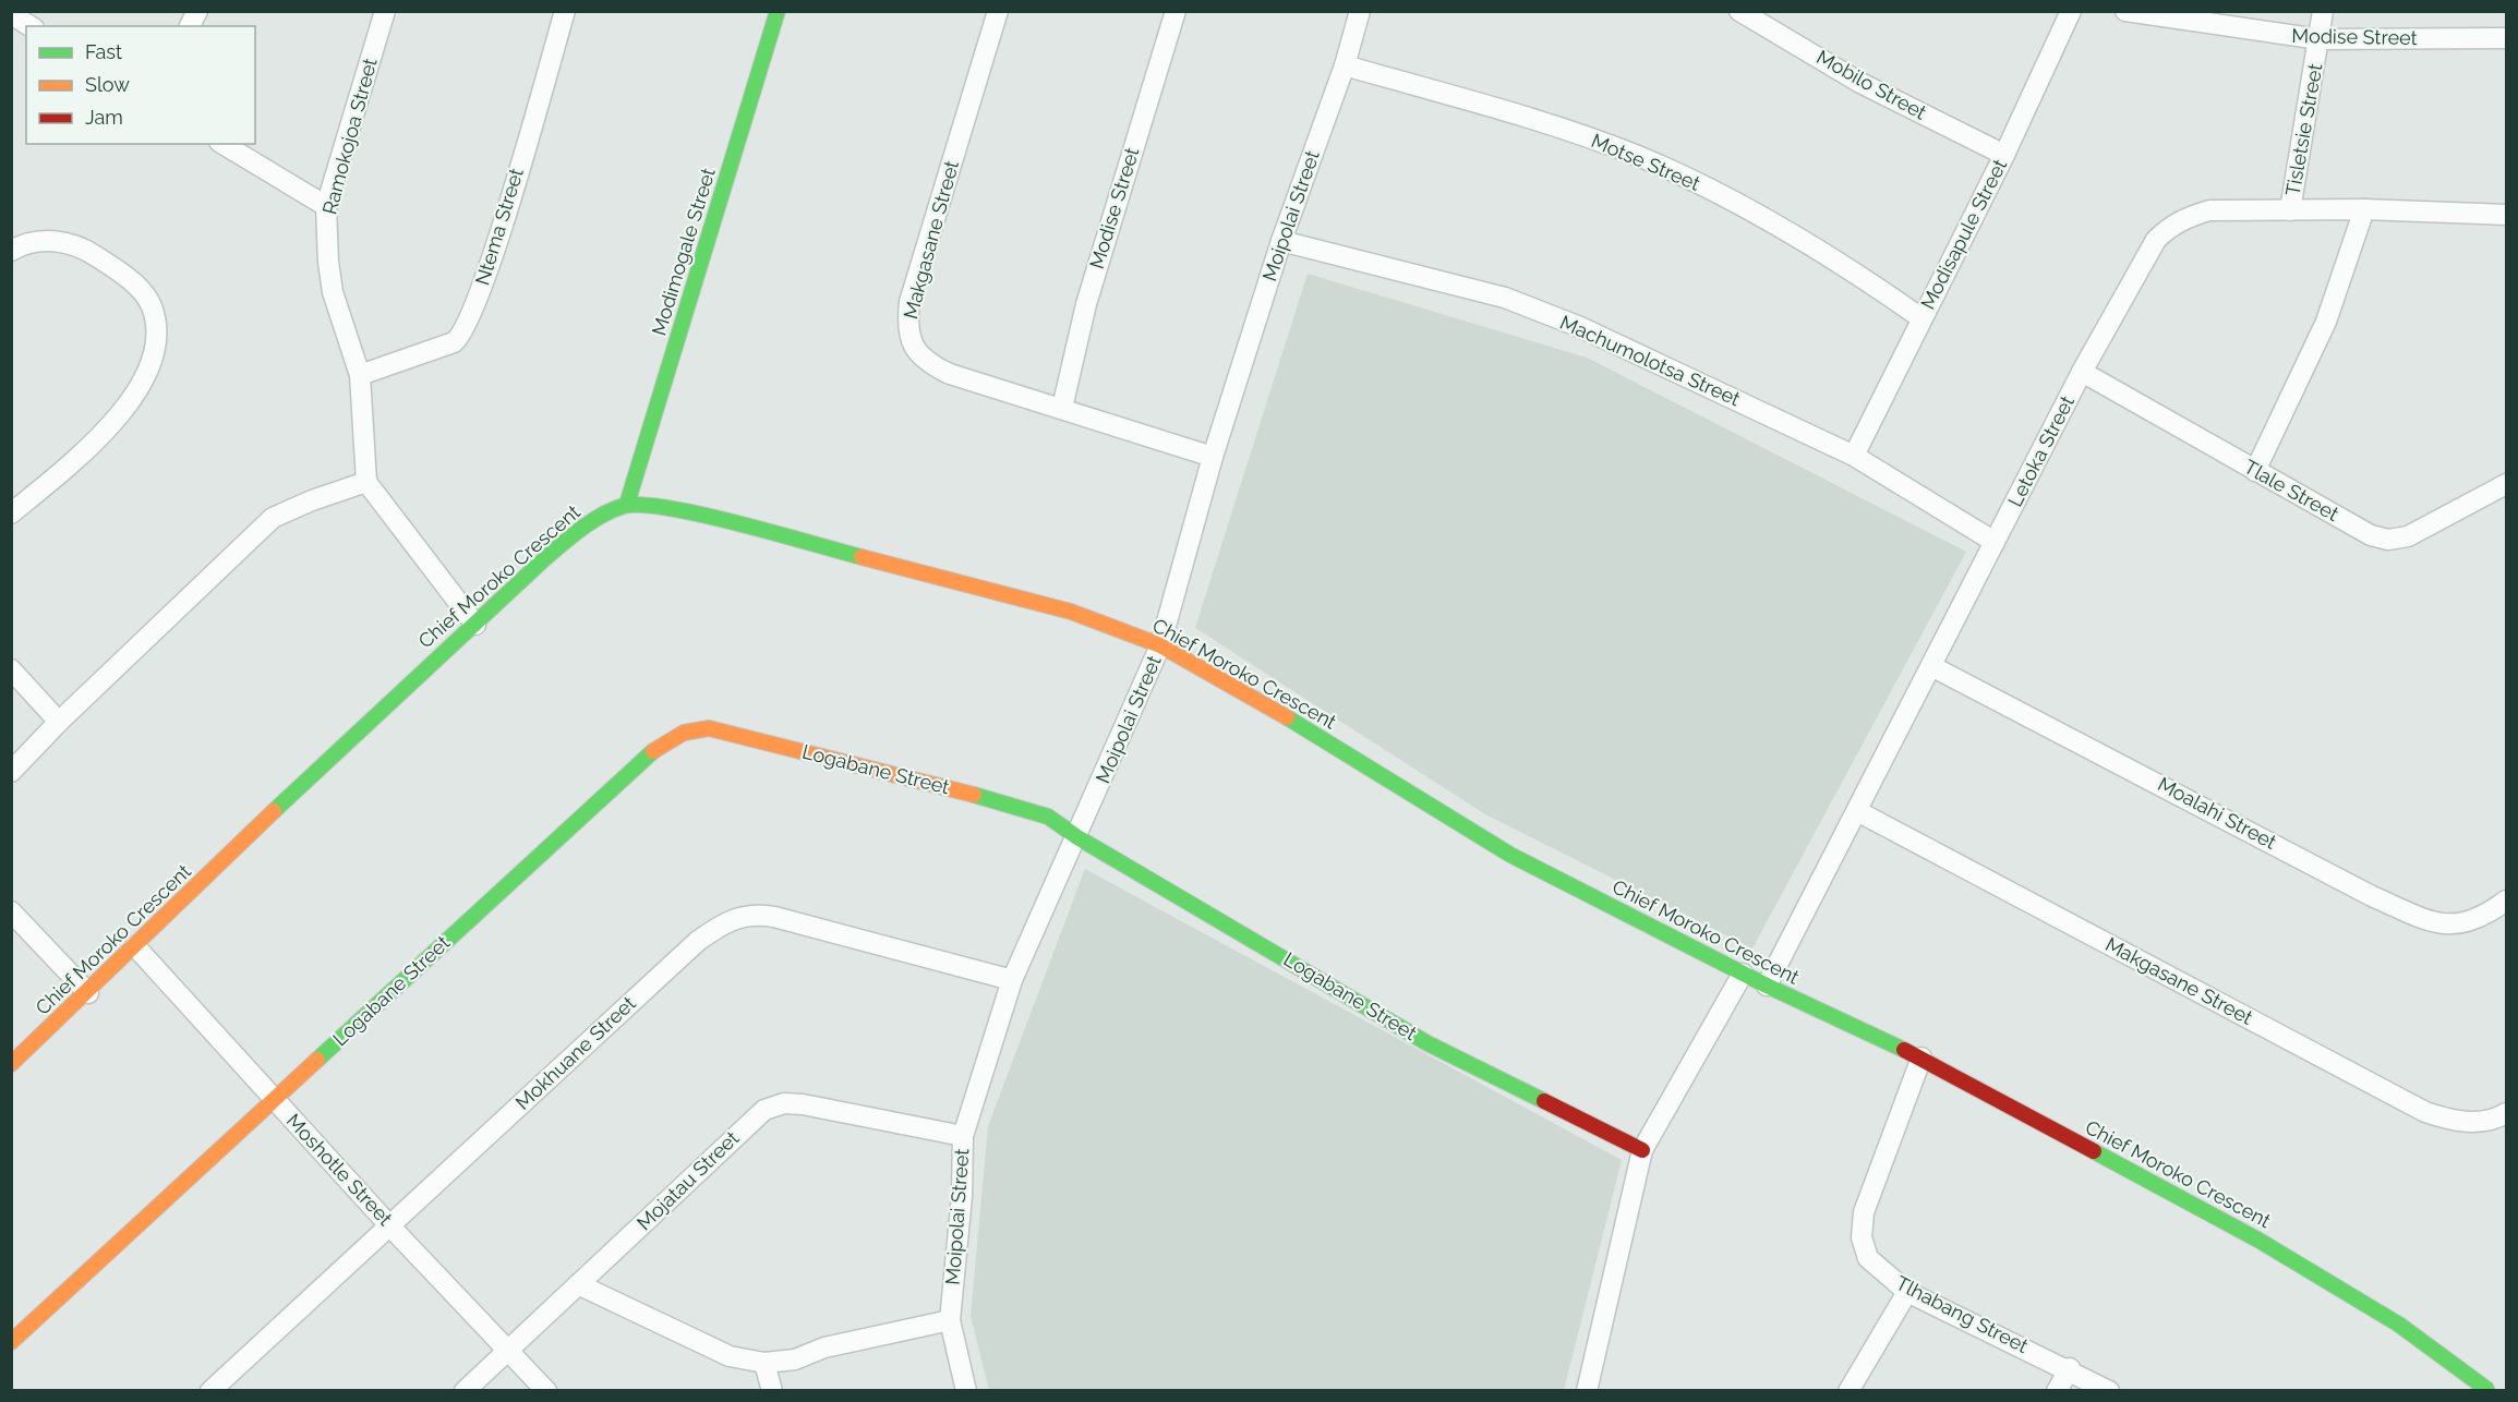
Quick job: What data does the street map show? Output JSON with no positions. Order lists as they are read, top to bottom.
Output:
{
  "streets": {
    "street": [
      "Modise Street",
      "Mobilo Street",
      "Tisletsie Street",
      "Ramokojoa Street",
      "Motse Street",
      "Moipolai Street",
      "Ntema Street",
      "Modisapule Street",
      "Makgasane Street",
      "Modimogale Street",
      "Machumolotsa Street",
      "Letoka Street",
      "Tlale Street",
      "Chief Moroko Crescent",
      "Logabane Street",
      "Moalahi Street",
      "Mokhuane Street",
      "Moshotle Street",
      "Mojatau Street",
      "Tlhabang Street"
    ]
  },
  "crossings": [
    ["Modise Street", "Tisletsie Street"],
    ["Modise Street", "Makgasane Street"],
    ["Mobilo Street", "Modisapule Street"],
    ["Tisletsie Street", "Letoka Street"],
    ["Ramokojoa Street", "Ntema Street"],
    ["Motse Street", "Moipolai Street"],
    ["Motse Street", "Modisapule Street"],
    ["Moipolai Street", "Makgasane Street"],
    ["Moipolai Street", "Machumolotsa Street"],
    ["Moipolai Street", "Chief Moroko Crescent"],
    ["Moipolai Street", "Logabane Street"],
    ["Moipolai Street", "Mokhuane Street"],
    ["Moipolai Street", "Mojatau Street"],
    ["Modisapule Street", "Machumolotsa Street"],
    ["Makgasane Street", "Letoka Street"],
    ["Modimogale Street", "Chief Moroko Crescent"],
    ["Machumolotsa Street", "Letoka Street"],
    ["Letoka Street", "Tlale Street"],
    ["Letoka Street", "Chief Moroko Crescent"],
    ["Letoka Street", "Moalahi Street"],
    ["Chief Moroko Crescent", "Moshotle Street"],
    ["Chief Moroko Crescent", "Tlhabang Street"],
    ["Logabane Street", "Moshotle Street"],
    ["Mokhuane Street", "Moshotle Street"],
    ["Moshotle Street", "Mojatau Street"]
  ],
  "legend": ["Fast", "Slow", "Jam"]
}
